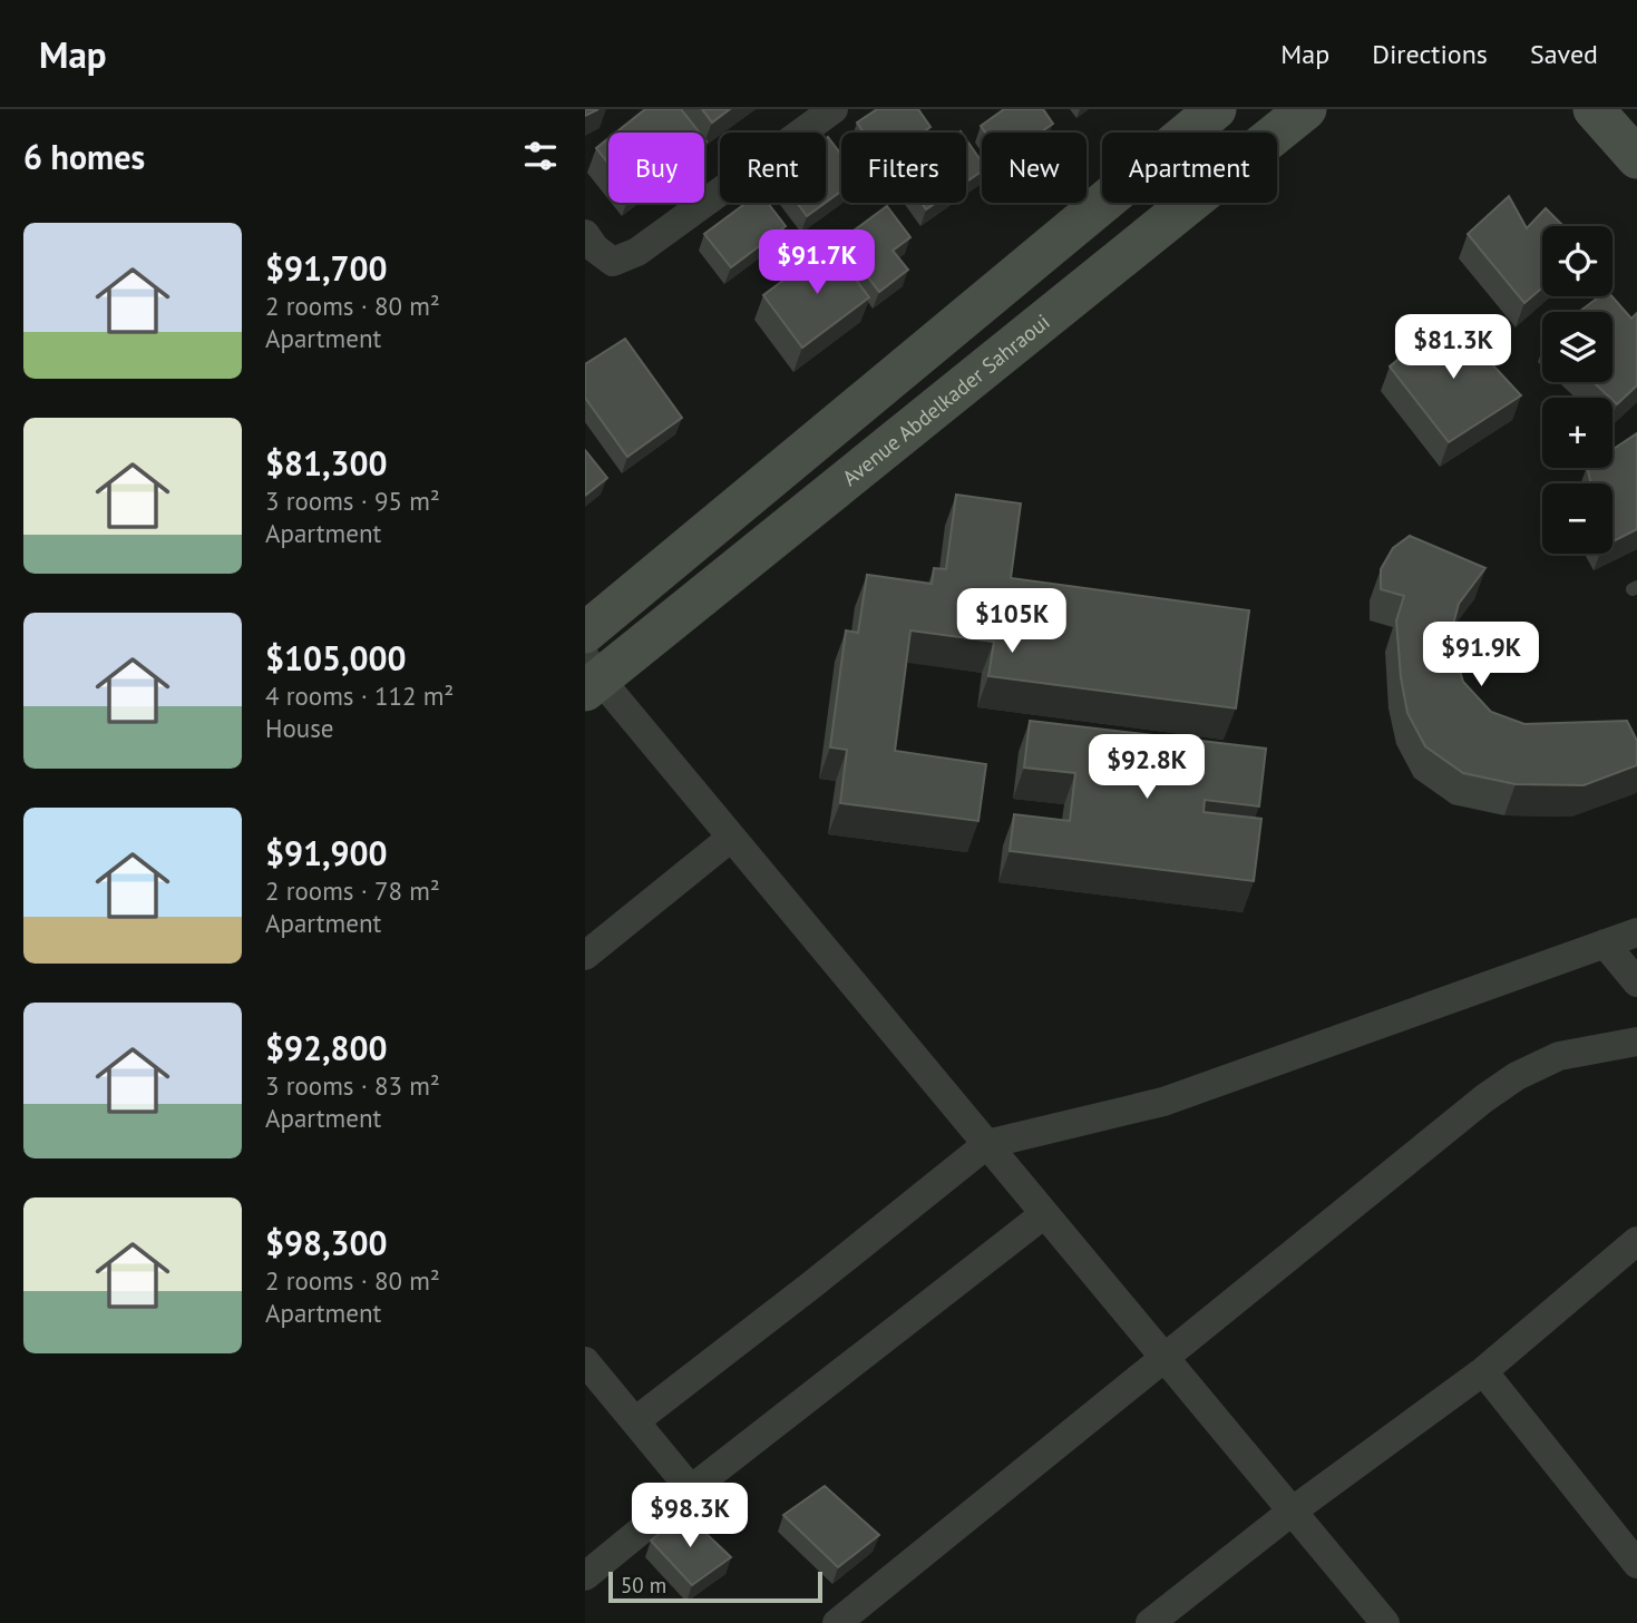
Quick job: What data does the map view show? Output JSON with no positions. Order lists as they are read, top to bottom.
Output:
{
  "streets": {
    "main road": ["Avenue Abdelkader Sahraoui"]
  },
  "scale_bar": "50 m",
  "page": {
    "header": "Map",
    "nav": ["Map", "Directions", "Saved"],
    "heading": "6 homes",
    "chip": [
      "Buy",
      "Rent",
      "Filters",
      "New",
      "Apartment"
    ],
    "list": [
      {
        "name": "$91,700",
        "note": "2 rooms · 80 m² · Apartment"
      },
      {
        "name": "$81,300",
        "note": "3 rooms · 95 m² · Apartment"
      },
      {
        "name": "$105,000",
        "note": "4 rooms · 112 m² · House"
      },
      {
        "name": "$91,900",
        "note": "2 rooms · 78 m² · Apartment"
      },
      {
        "name": "$92,800",
        "note": "3 rooms · 83 m² · Apartment"
      },
      {
        "name": "$98,300",
        "note": "2 rooms · 80 m² · Apartment"
      }
    ],
    "map_buttons": ["+", "−"],
    "price": [
      "$91.7K",
      "$81.3K",
      "$105K",
      "$91.9K",
      "$92.8K",
      "$98.3K"
    ],
    "scale": "50 m"
  }
}
